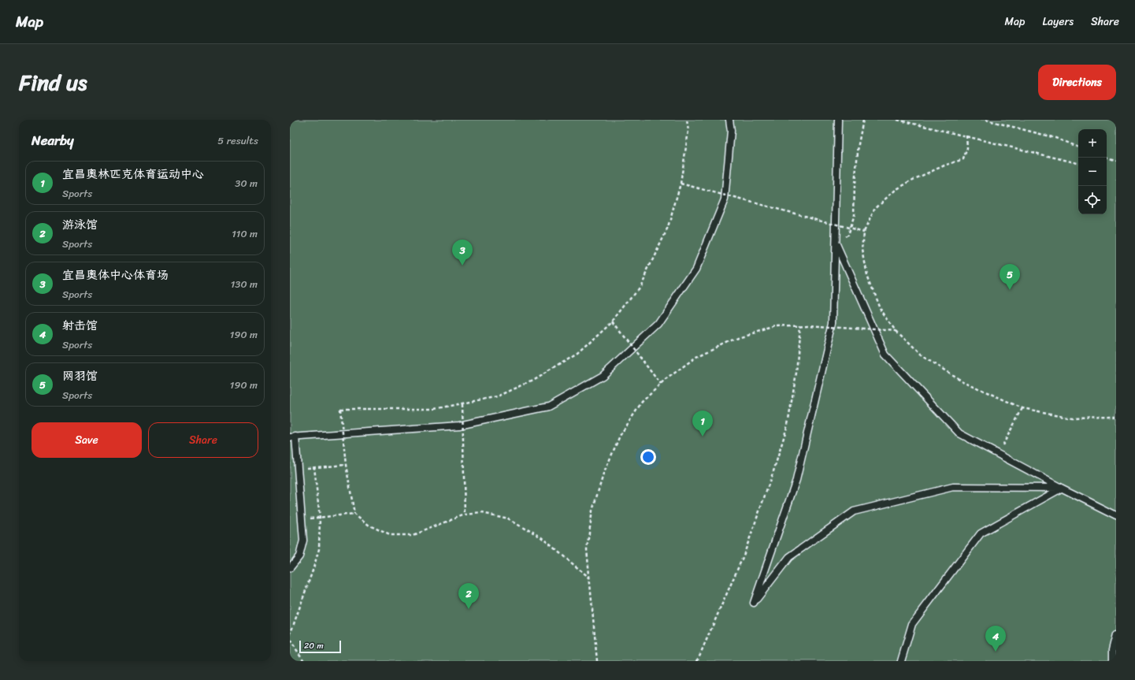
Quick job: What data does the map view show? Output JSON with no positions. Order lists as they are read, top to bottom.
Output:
{
  "scale_bar": "20 m",
  "page": {
    "header": "Map",
    "nav": ["Map", "Layers", "Share"],
    "title": "Find us",
    "buttons": [
      "Directions",
      ["Save", "Share"]
    ],
    "heading": ["Nearby", "5 results"],
    "map_buttons": ["+", "−"],
    "list": [
      {
        "mark": "1",
        "name": "宜昌奥林匹克体育运动中心",
        "note": "Sports",
        "value": "30 m"
      },
      {
        "mark": "2",
        "name": "游泳馆",
        "note": "Sports",
        "value": "110 m"
      },
      {
        "mark": "3",
        "name": "宜昌奥体中心体育场",
        "note": "Sports",
        "value": "130 m"
      },
      {
        "mark": "4",
        "name": "射击馆",
        "note": "Sports",
        "value": "190 m"
      },
      {
        "mark": "5",
        "name": "网羽馆",
        "note": "Sports",
        "value": "190 m"
      }
    ],
    "pins": [
      "3",
      "5",
      "1",
      "2",
      "4"
    ],
    "scale": "20 m"
  }
}
